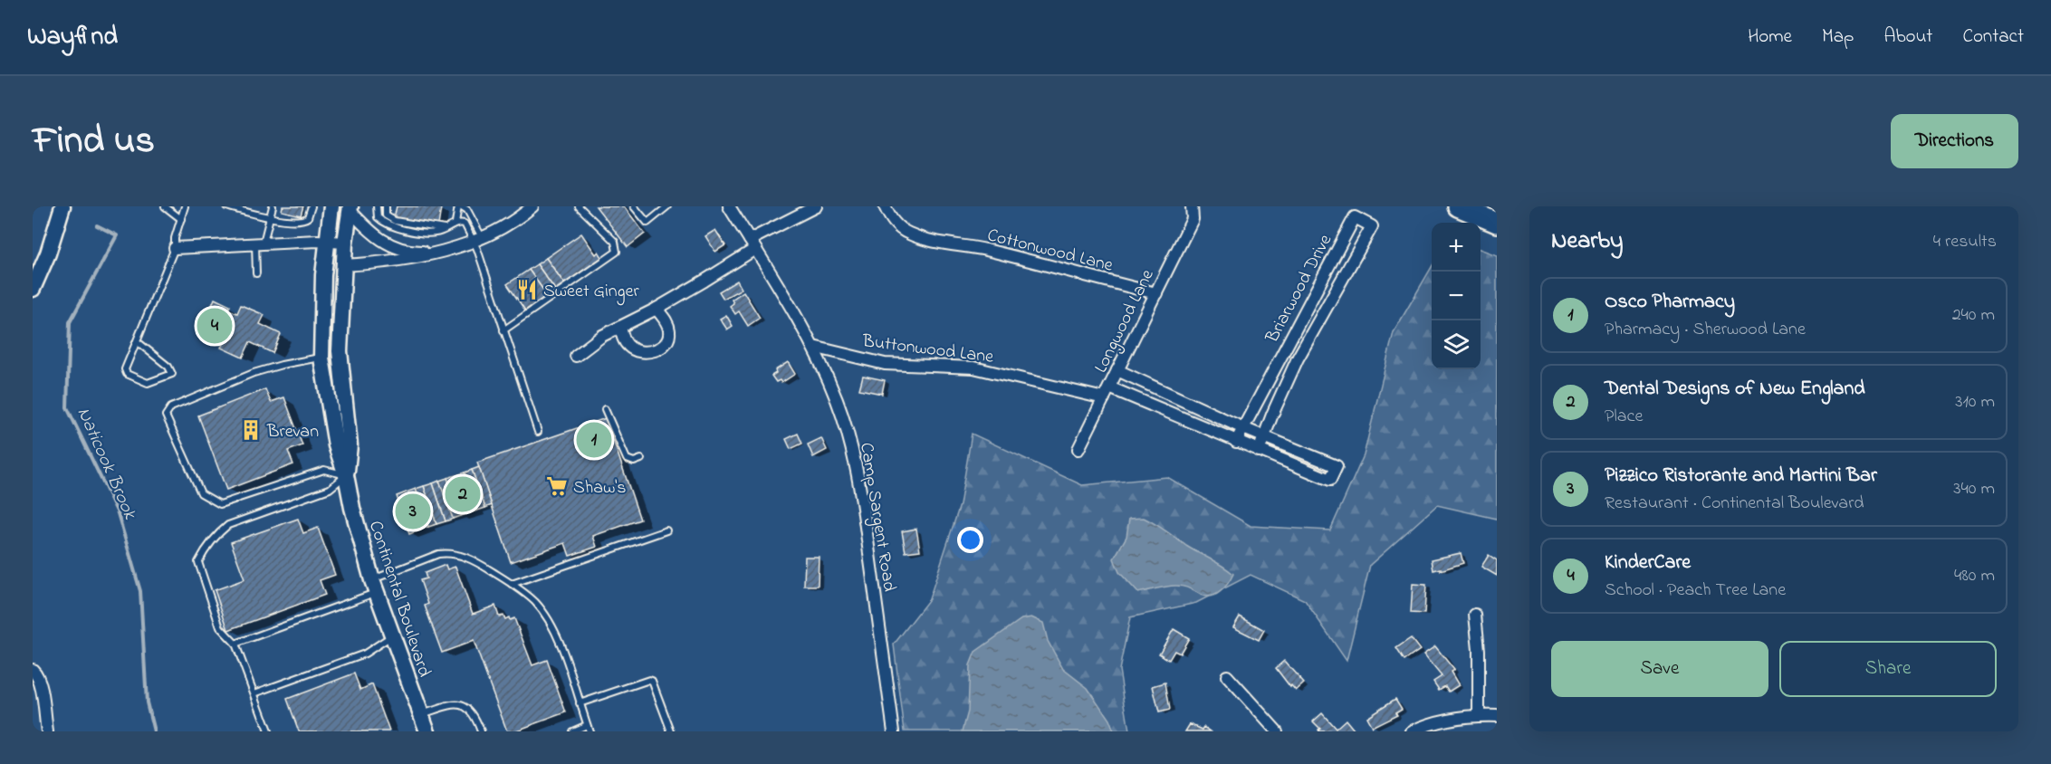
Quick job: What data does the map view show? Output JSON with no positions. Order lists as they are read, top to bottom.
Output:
{
  "streets": {
    "main road": ["Continental Boulevard"],
    "street": [
      "Cottonwood Lane",
      "Briarwood Drive",
      "Longwood Lane",
      "Buttonwood Lane",
      "Camp Sargent Road"
    ]
  },
  "crossings": [
    ["Cottonwood Lane", "Longwood Lane"],
    ["Longwood Lane", "Buttonwood Lane"],
    ["Buttonwood Lane", "Camp Sargent Road"]
  ],
  "water": ["Naticook Brook"],
  "places": {
    "restaurant": ["Sweet Ginger"],
    "building": ["Brevan"],
    "supermarket": ["Shaw's"]
  },
  "page": {
    "header": "Wayfind",
    "nav": [
      "Home",
      "Map",
      "About",
      "Contact"
    ],
    "title": "Find us",
    "buttons": [
      "Directions",
      ["Save", "Share"]
    ],
    "heading": ["Nearby", "4 results"],
    "map_buttons": ["+", "−"],
    "list": [
      {
        "mark": "1",
        "name": "Osco Pharmacy",
        "note": "Pharmacy · Sherwood Lane",
        "value": "240 m"
      },
      {
        "mark": "2",
        "name": "Dental Designs of New England",
        "note": "Place",
        "value": "310 m"
      },
      {
        "mark": "3",
        "name": "Pizzico Ristorante and Martini Bar",
        "note": "Restaurant · Continental Boulevard",
        "value": "340 m"
      },
      {
        "mark": "4",
        "name": "KinderCare",
        "note": "School · Peach Tree Lane",
        "value": "480 m"
      }
    ],
    "pins": [
      "4",
      "1",
      "2",
      "3"
    ]
  }
}
